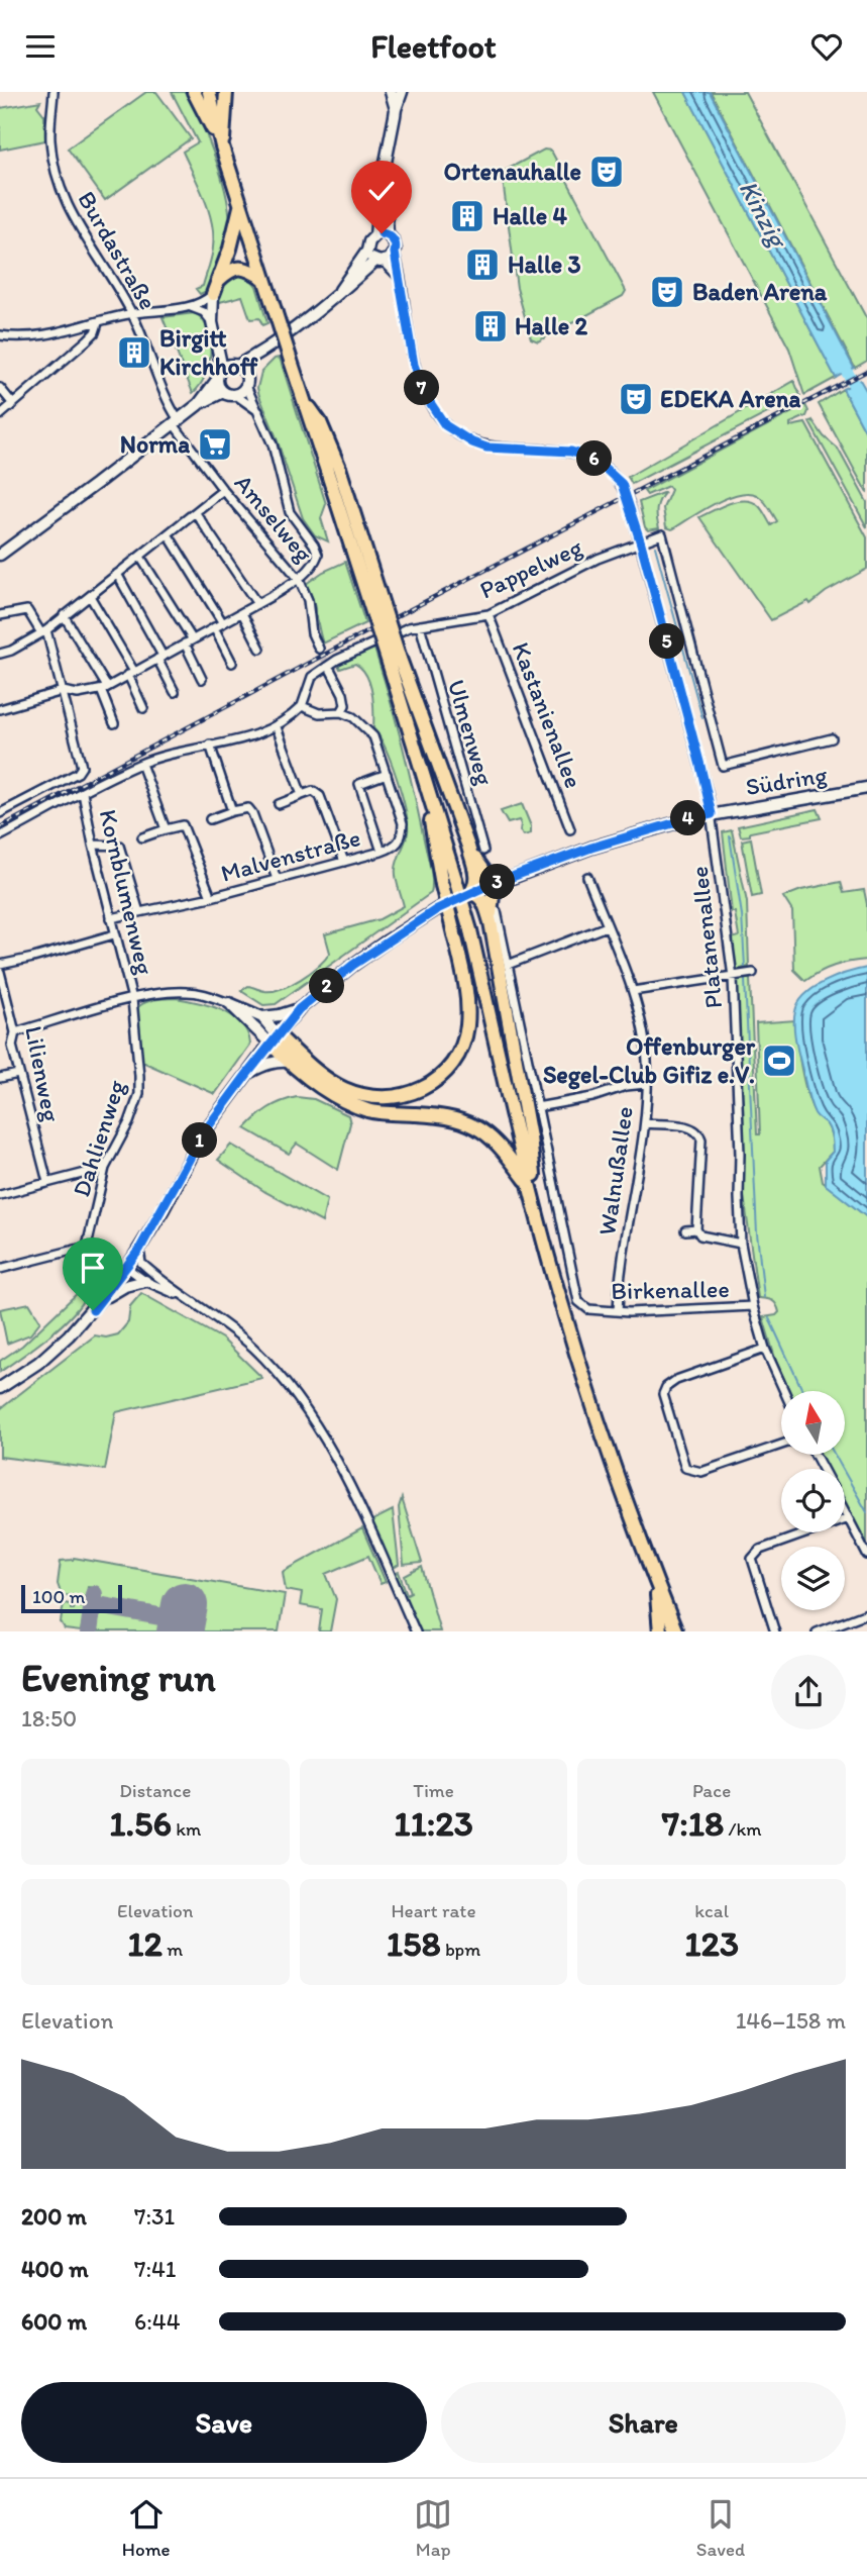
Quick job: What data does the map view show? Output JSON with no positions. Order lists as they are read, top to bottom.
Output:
{
  "streets": {
    "street": [
      "Burdastraße",
      "Amselweg",
      "Pappelweg",
      "Kastanienallee",
      "Ulmenweg",
      "Südring",
      "Malvenstraße",
      "Kornblumenweg",
      "Platanenallee",
      "Lilienweg",
      "Dahlienweg",
      "Walnußallee",
      "Birkenallee"
    ]
  },
  "crossings": [
    ["Burdastraße", "Amselweg"],
    ["Pappelweg", "Kastanienallee"],
    ["Pappelweg", "Ulmenweg"],
    ["Pappelweg", "Platanenallee"],
    ["Südring", "Platanenallee"],
    ["Malvenstraße", "Kornblumenweg"],
    ["Kornblumenweg", "Dahlienweg"],
    ["Platanenallee", "Birkenallee"],
    ["Walnußallee", "Birkenallee"]
  ],
  "water": ["Kinzig"],
  "places": {
    "theatre": ["Ortenauhalle", "Baden Arena", "EDEKA Arena"],
    "building": [
      "Halle 4",
      "Halle 3",
      "Halle 2",
      "Birgitt Kirchhoff"
    ],
    "supermarket": ["Norma"],
    "sports": ["Offenburger Segel-Club Gifiz e.V."]
  },
  "scale_bar": "100 m",
  "north": "top",
  "page": {
    "header": "Fleetfoot",
    "pins": [
      "7",
      "6",
      "5",
      "4",
      "3",
      "2",
      "1"
    ],
    "scale": "100 m",
    "heading": ["Evening run", "18:50"],
    "stats": [
      ["Distance", "1.56 km"],
      ["Time", "11:23"],
      ["Pace", "7:18 /km"],
      ["Elevation", "12 m"],
      ["Heart rate", "158 bpm"],
      ["kcal", "123"]
    ],
    "chart": ["Elevation", "146–158 m"],
    "list": [
      {
        "name": "200 m",
        "note": "7:31"
      },
      {
        "name": "400 m",
        "note": "7:41"
      },
      {
        "name": "600 m",
        "note": "6:44"
      }
    ],
    "buttons": ["Save", "Share"],
    "tabs": ["Home", "Map", "Saved"]
  }
}
